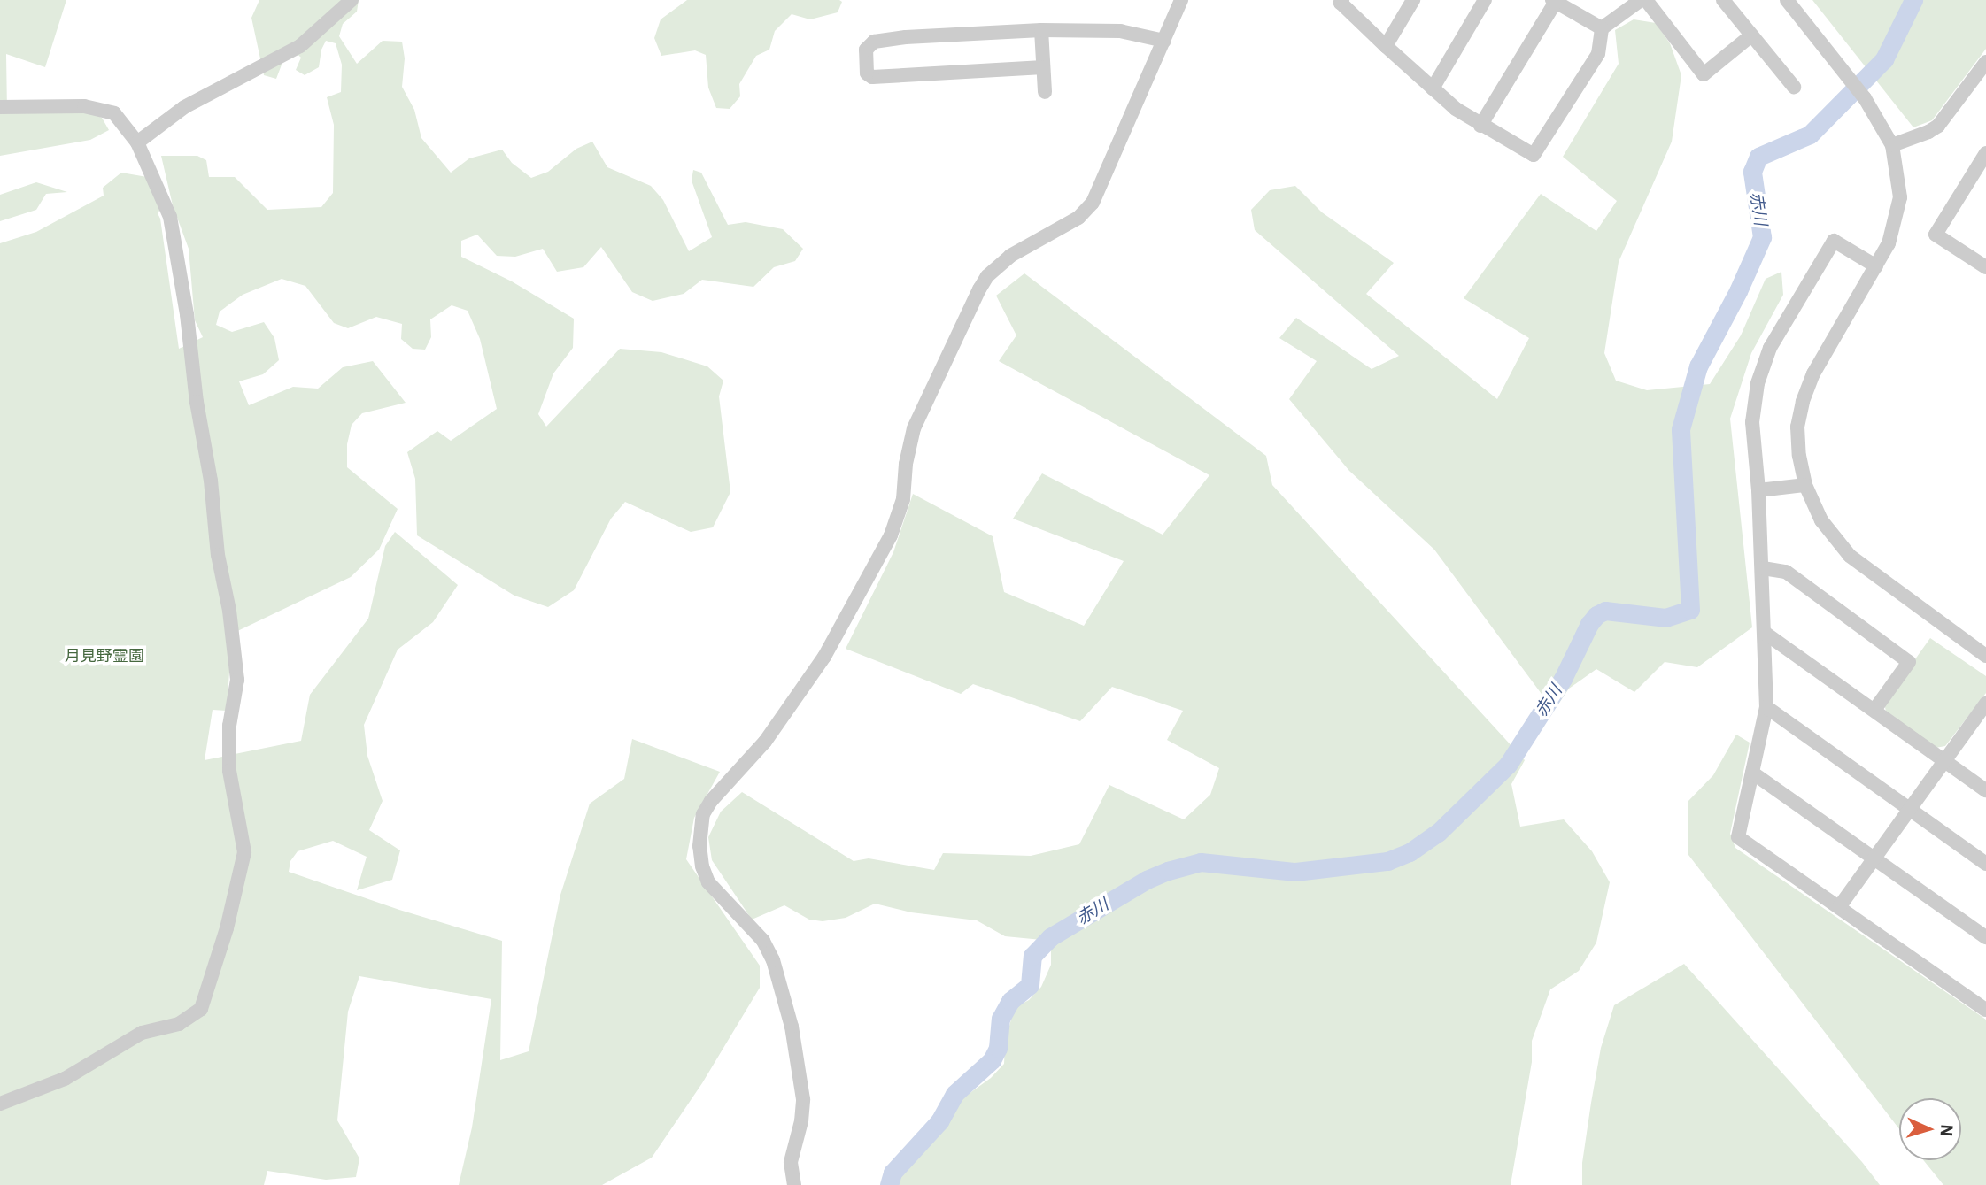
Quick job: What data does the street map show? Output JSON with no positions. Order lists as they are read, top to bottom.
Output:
{
  "water": ["赤川"],
  "parks": ["月見野霊園"],
  "north": "right"
}
